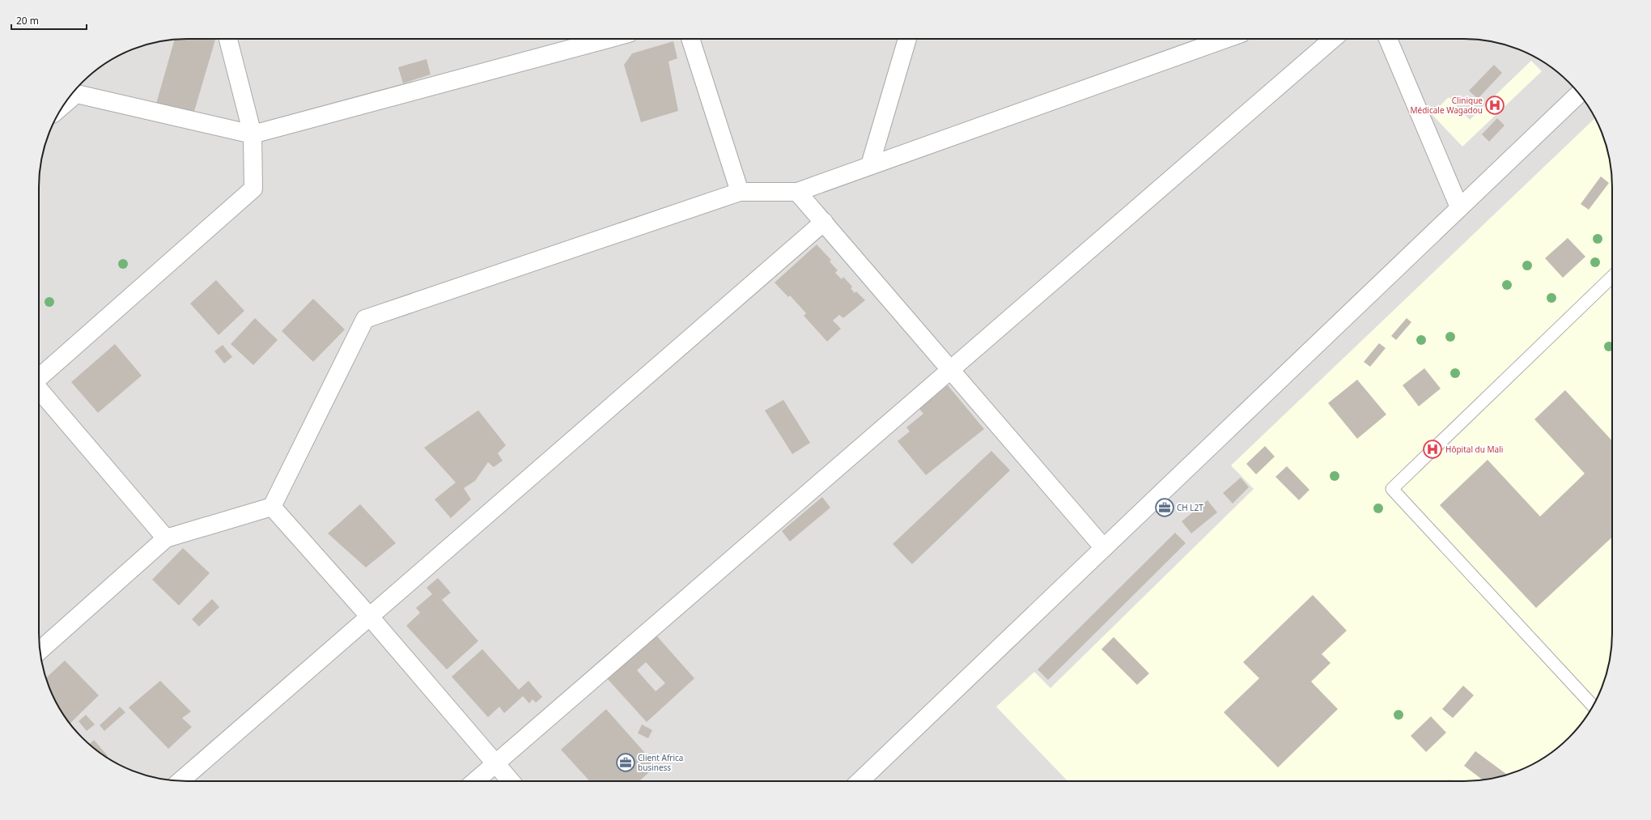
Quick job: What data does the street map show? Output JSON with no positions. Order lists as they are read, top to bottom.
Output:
{
  "places": {
    "hospital": ["Clinique Médicale Wagadou", "Hôpital du Mali"],
    "office": ["CH L2T", "Client Africa business"]
  },
  "scale_bar": "20 m"
}
